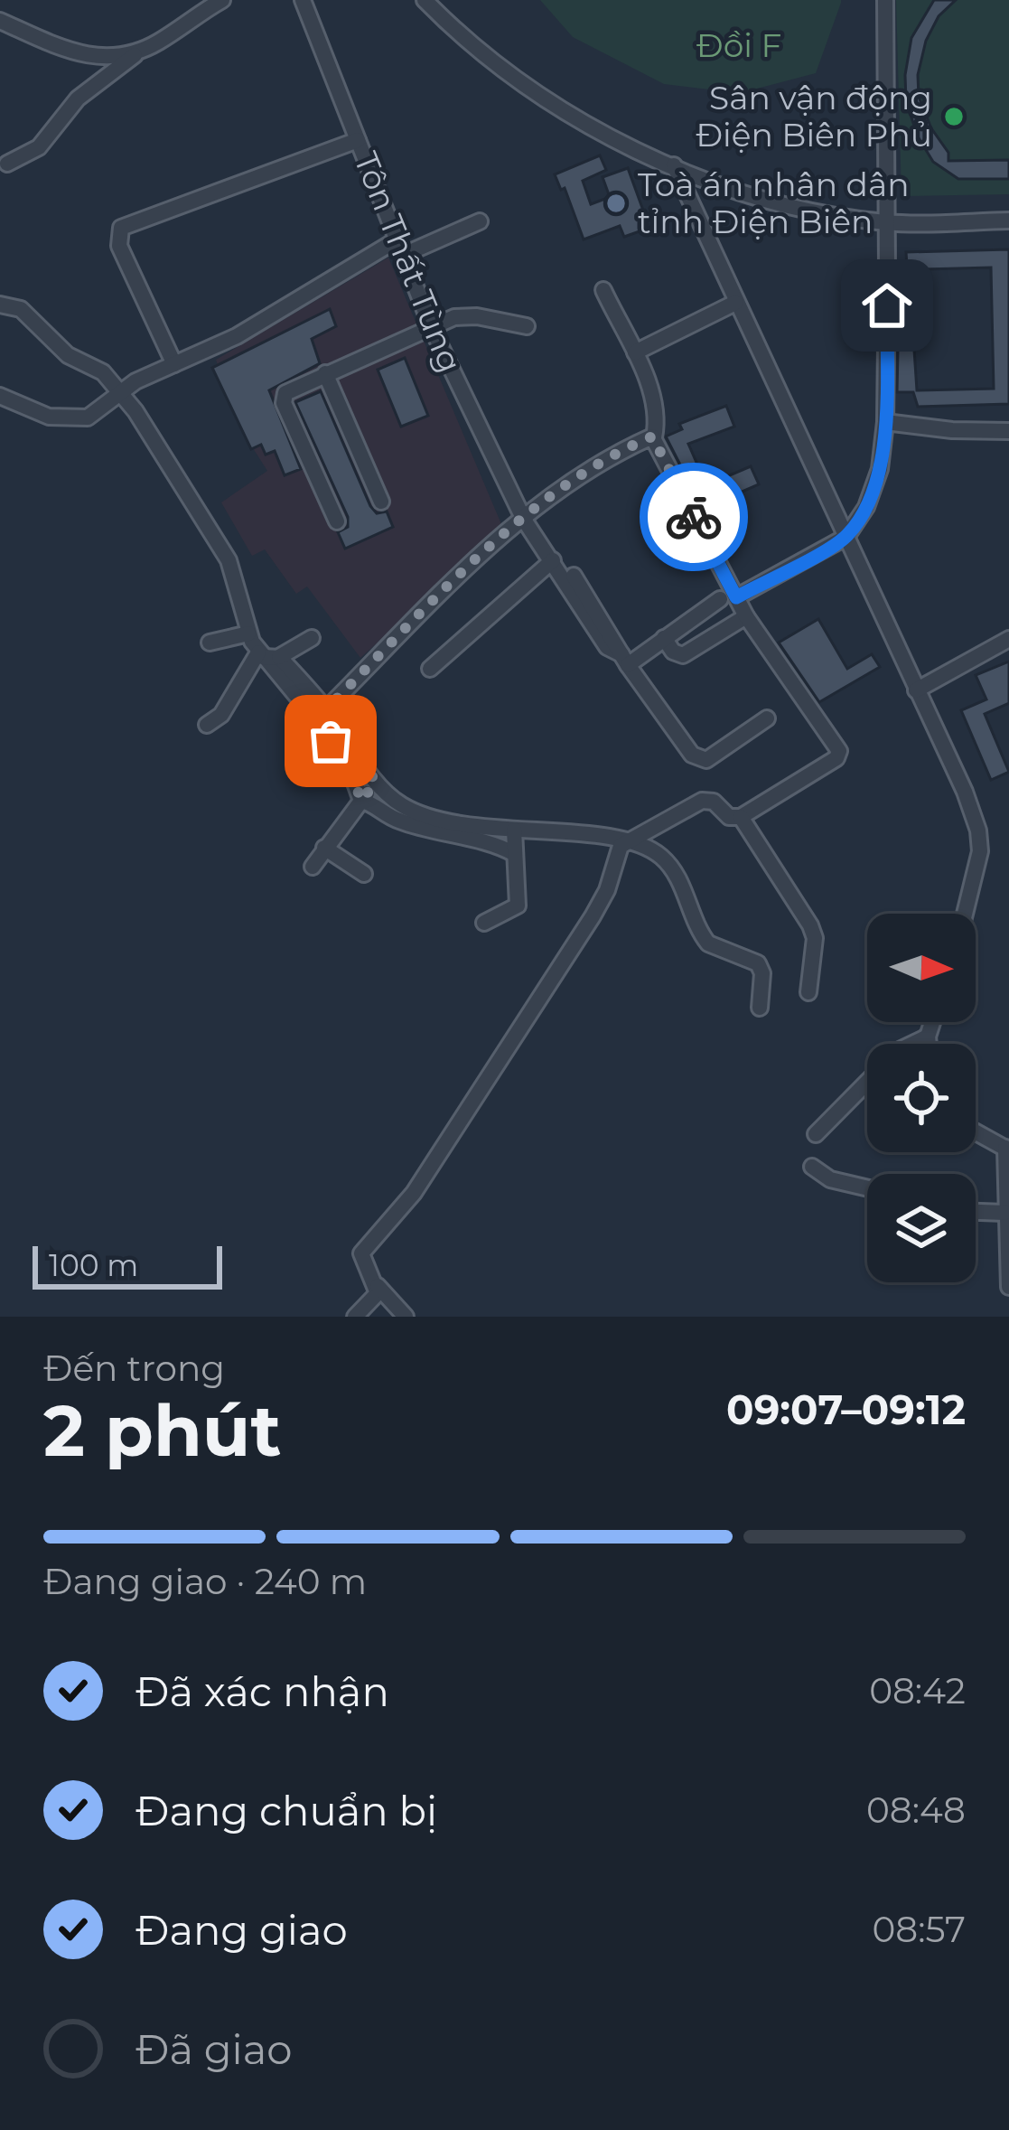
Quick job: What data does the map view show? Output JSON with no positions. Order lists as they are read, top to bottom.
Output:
{
  "streets": {
    "street": ["Tôn Thất Tùng"]
  },
  "parks": ["Đồi F"],
  "places": ["Sân vận động Điện Biên Phủ", "Toà án nhân dân tỉnh Điện Biên"],
  "scale_bar": "100 m",
  "north": "right",
  "page": {
    "scale": "100 m",
    "heading": ["2 phút", "Đến trong", "09:07–09:12"],
    "bar": "Đang giao · 240 m",
    "list": [
      ["Đã xác nhận", "08:42"],
      ["Đang chuẩn bị", "08:48"],
      ["Đang giao", "08:57"],
      "Đã giao"
    ]
  }
}
